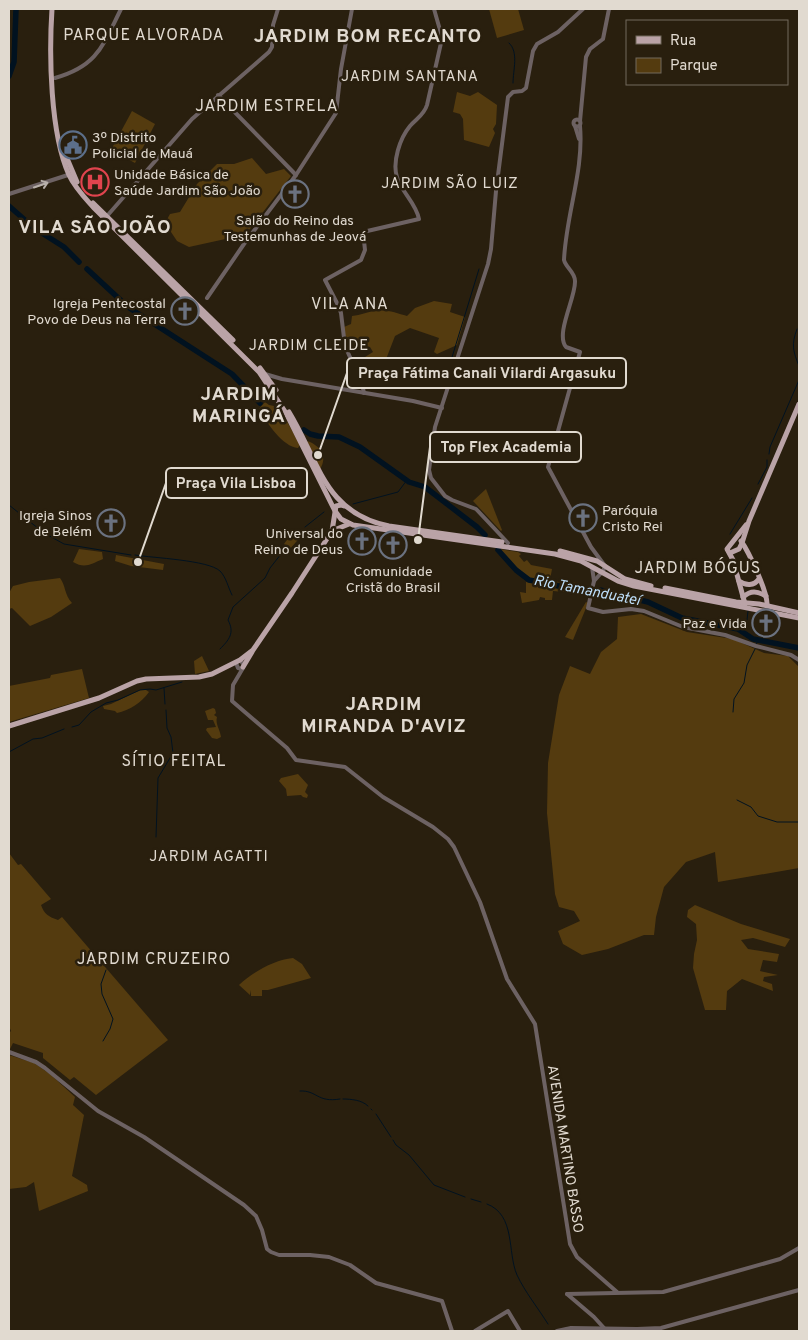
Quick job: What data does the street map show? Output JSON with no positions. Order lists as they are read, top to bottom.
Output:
{
  "streets": {
    "street": ["AVENIDA MARTINO BASSO"]
  },
  "districts": [
    "PARQUE ALVORADA",
    "JARDIM BOM RECANTO",
    "JARDIM SANTANA",
    "JARDIM ESTRELA",
    "JARDIM SÃO LUIZ",
    "VILA SÃO JOÃO",
    "VILA ANA",
    "JARDIM CLEIDE",
    "JARDIM MARINGÁ",
    "JARDIM BÓGUS",
    "JARDIM MIRANDA D'AVIZ",
    "SÍTIO FEITAL",
    "JARDIM AGATTI",
    "JARDIM CRUZEIRO"
  ],
  "water": ["Rio Tamanduateí"],
  "places": {
    "public building": ["3º Distrito Policial de Mauá"],
    "hospital": ["Unidade Básica de Saúde Jardim São João"],
    "church": [
      "Salão do Reino das Testemunhas de Jeová",
      "Igreja Pentecostal Povo de Deus na Terra",
      "Paróquia Cristo Rei",
      "Igreja Sinos de Belém",
      "Universal do Reino de Deus",
      "Comunidade Cristã do Brasil",
      "Paz e Vida"
    ],
    "other": ["Praça Fátima Canali Vilardi Argasuku", "Top Flex Academia", "Praça Vila Lisboa"]
  },
  "legend": ["Rua", "Parque"]
}
